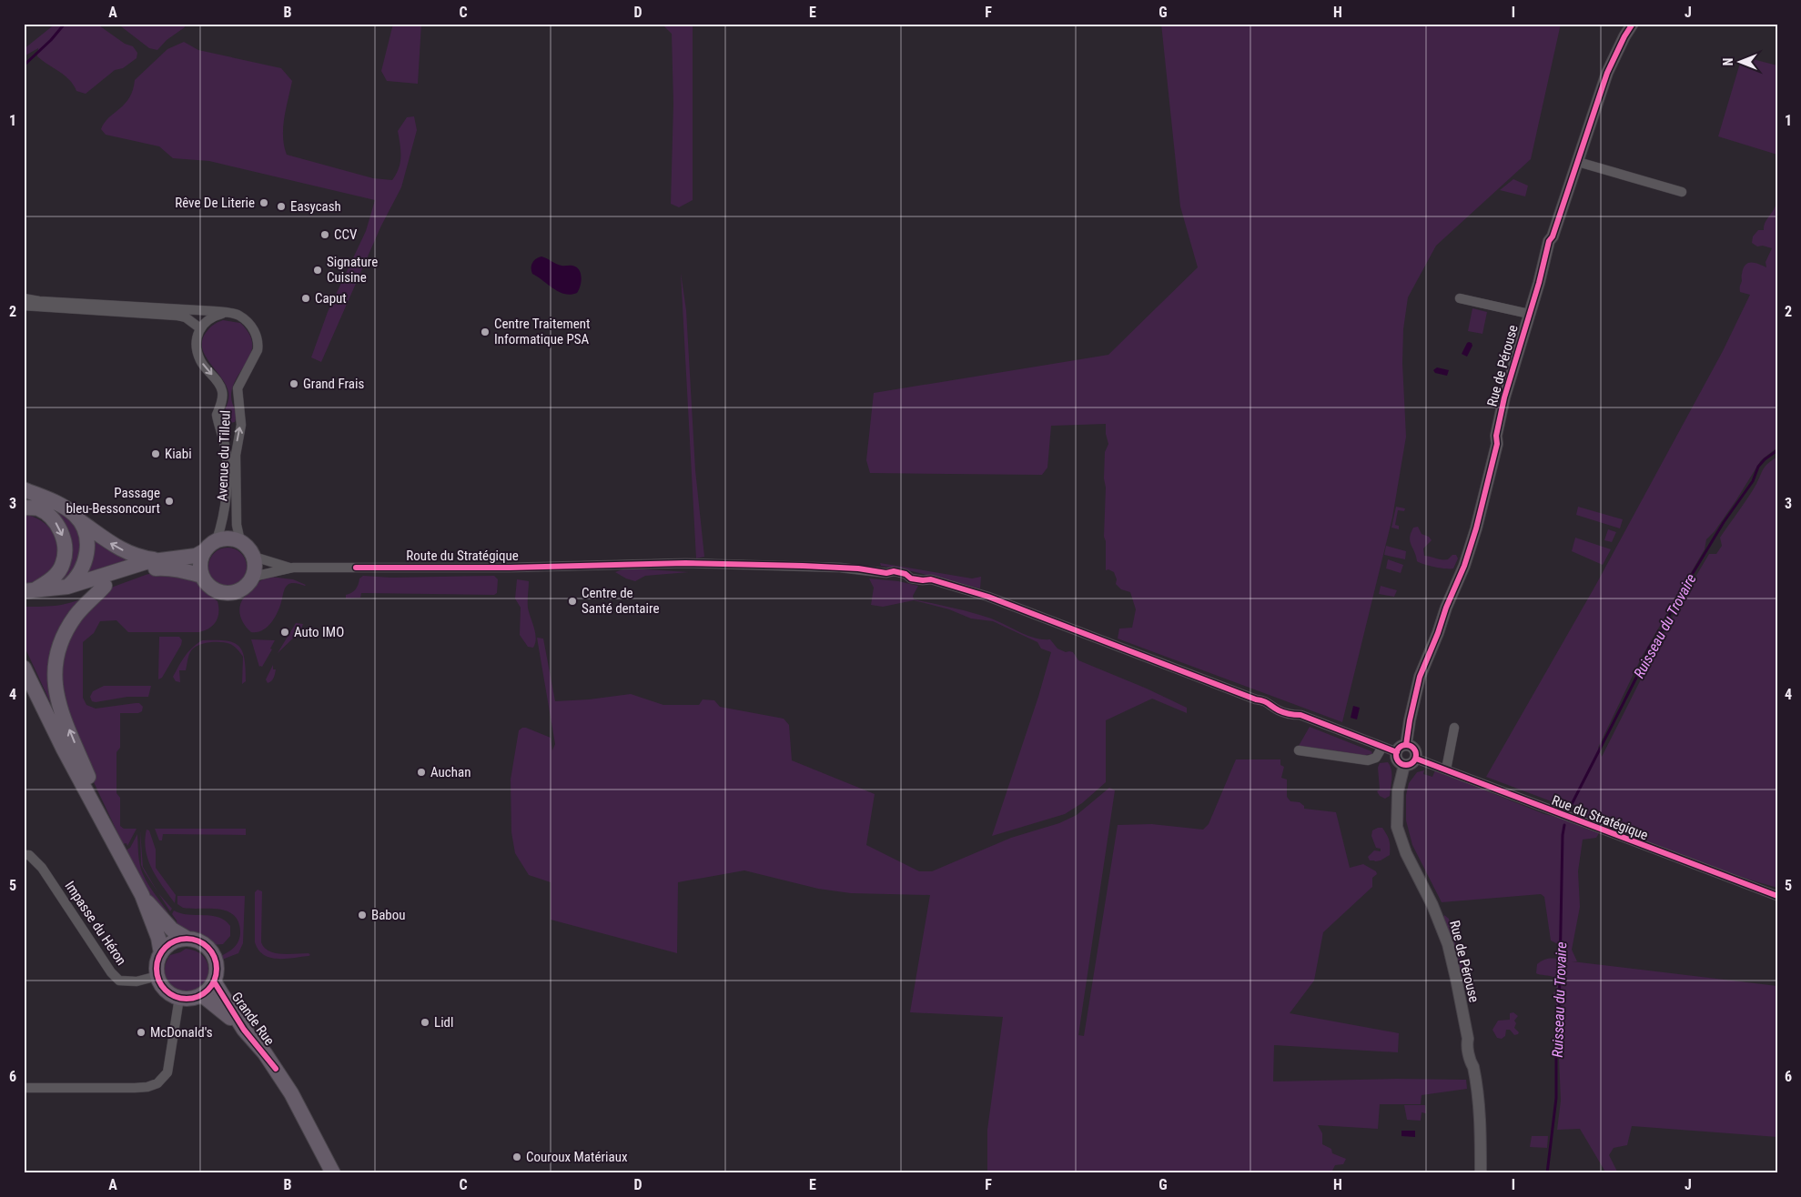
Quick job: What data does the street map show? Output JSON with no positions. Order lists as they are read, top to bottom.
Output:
{
  "streets": {
    "main road": ["Grande Rue"],
    "street": [
      "Rue de Pérouse",
      "Avenue du Tilleul",
      "Route du Stratégique",
      "Rue du Stratégique",
      "Impasse du Héron"
    ]
  },
  "crossings": [
    ["Rue de Pérouse", "Route du Stratégique"],
    ["Rue de Pérouse", "Rue du Stratégique"],
    ["Avenue du Tilleul", "Route du Stratégique"],
    ["Route du Stratégique", "Rue du Stratégique"],
    ["Impasse du Héron", "Grande Rue"]
  ],
  "water": ["Ruisseau du Trovaire"],
  "places": [
    "Rêve De Literie",
    "Easycash",
    "CCV",
    "Signature Cuisine",
    "Caput",
    "Centre Traitement Informatique PSA",
    "Grand Frais",
    "Kiabi",
    "Passage bleu-Bessoncourt",
    "Centre de Santé dentaire",
    "Auto IMO",
    "Auchan",
    "Babou",
    "Lidl",
    "McDonald's",
    "Couroux Matériaux"
  ],
  "north": "left",
  "grid": {
    "columns": [
      "A",
      "B",
      "C",
      "D",
      "E",
      "F",
      "G",
      "H",
      "I",
      "J"
    ],
    "rows": [
      "1",
      "2",
      "3",
      "4",
      "5",
      "6"
    ]
  }
}
